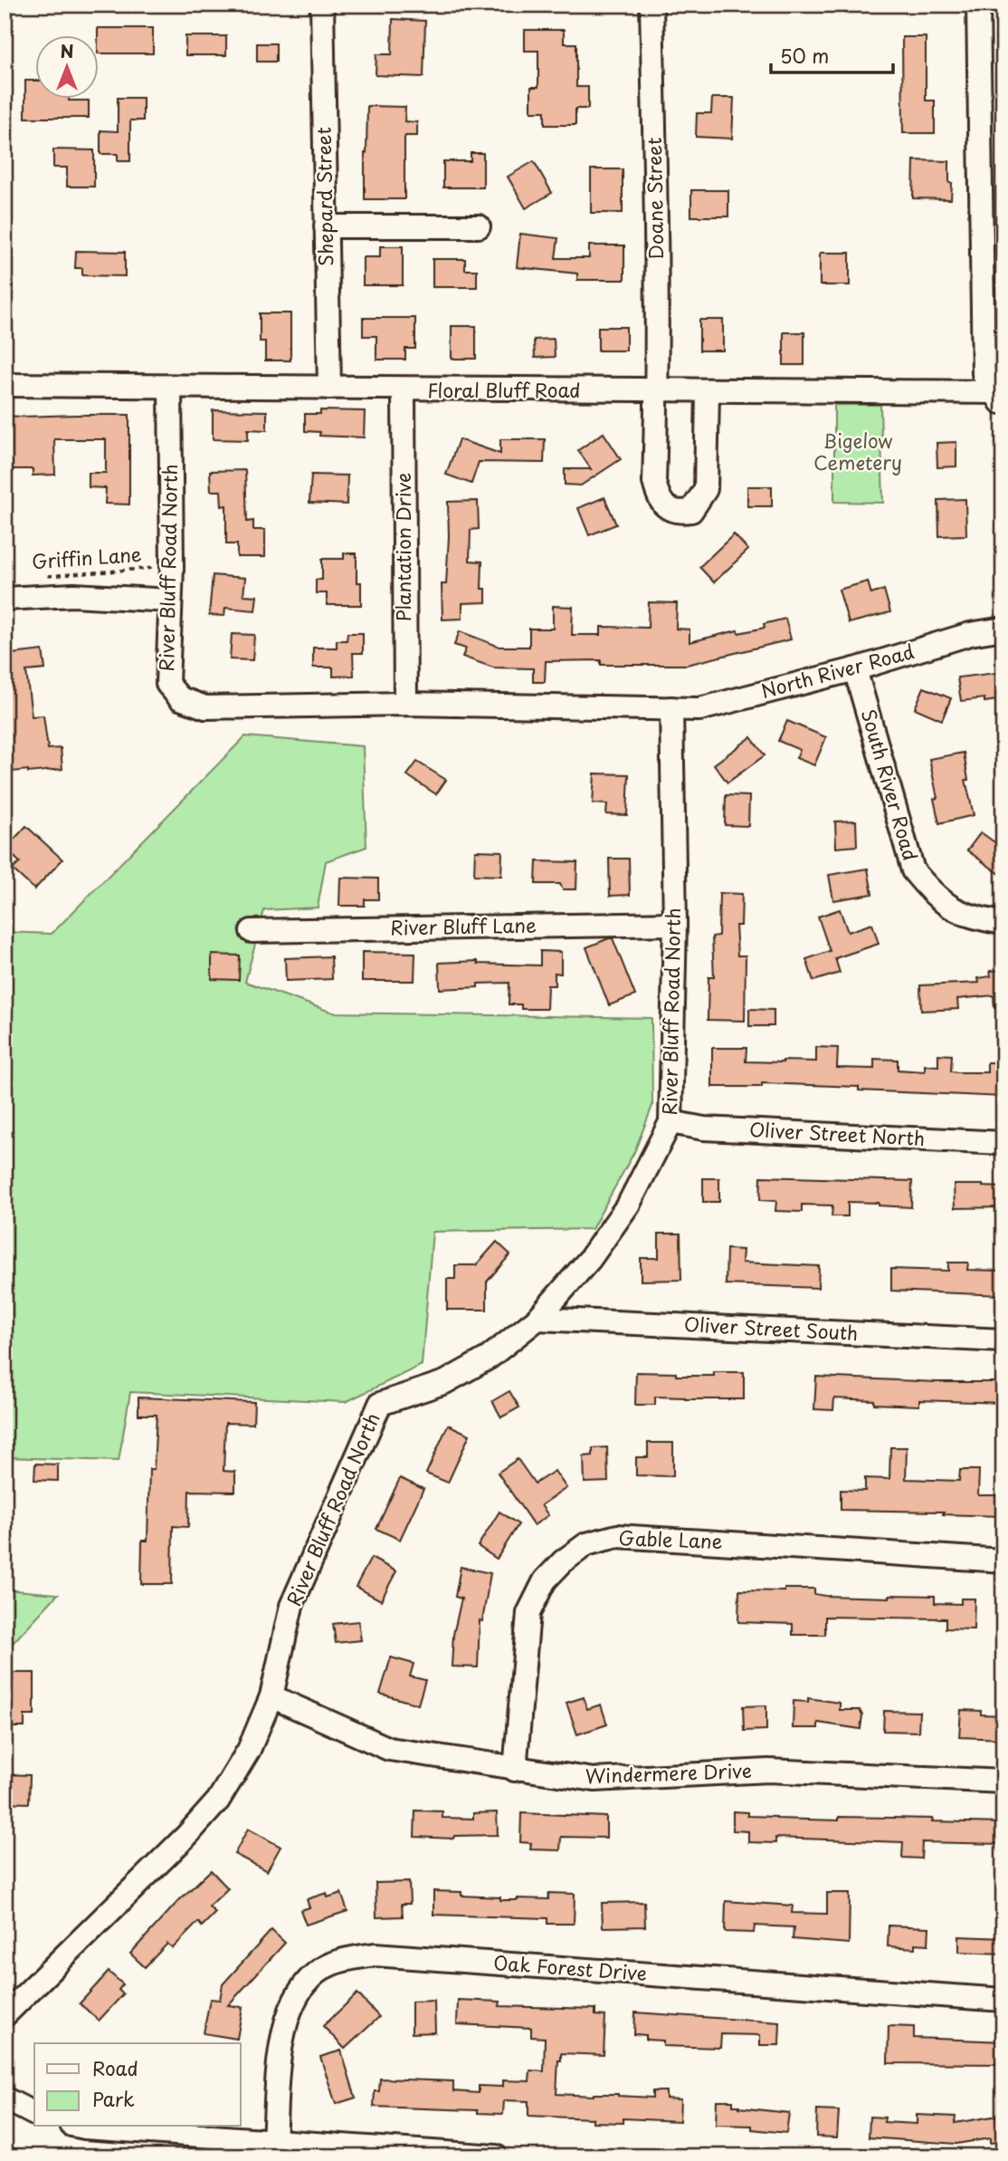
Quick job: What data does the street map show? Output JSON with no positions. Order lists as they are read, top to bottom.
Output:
{
  "streets": {
    "street": [
      "Shepard Street",
      "Doane Street",
      "Floral Bluff Road",
      "Plantation Drive",
      "River Bluff Road North",
      "North River Road",
      "South River Road",
      "River Bluff Lane",
      "Oliver Street North",
      "Oliver Street South",
      "Gable Lane",
      "Windermere Drive",
      "Oak Forest Drive"
    ],
    "path": ["Griffin Lane"]
  },
  "crossings": [
    ["Shepard Street", "Floral Bluff Road"],
    ["Doane Street", "Floral Bluff Road"],
    ["Floral Bluff Road", "Plantation Drive"],
    ["Floral Bluff Road", "River Bluff Road North"],
    ["Plantation Drive", "River Bluff Road North"],
    ["Griffin Lane", "River Bluff Road North"],
    ["River Bluff Road North", "North River Road"],
    ["River Bluff Road North", "River Bluff Lane"],
    ["River Bluff Road North", "Oliver Street North"],
    ["River Bluff Road North", "Oliver Street South"],
    ["River Bluff Road North", "Windermere Drive"],
    ["North River Road", "South River Road"],
    ["Gable Lane", "Windermere Drive"]
  ],
  "parks": ["Bigelow Cemetery"],
  "legend": ["Road", "Park"],
  "scale_bar": "50 m",
  "north": "top"
}
